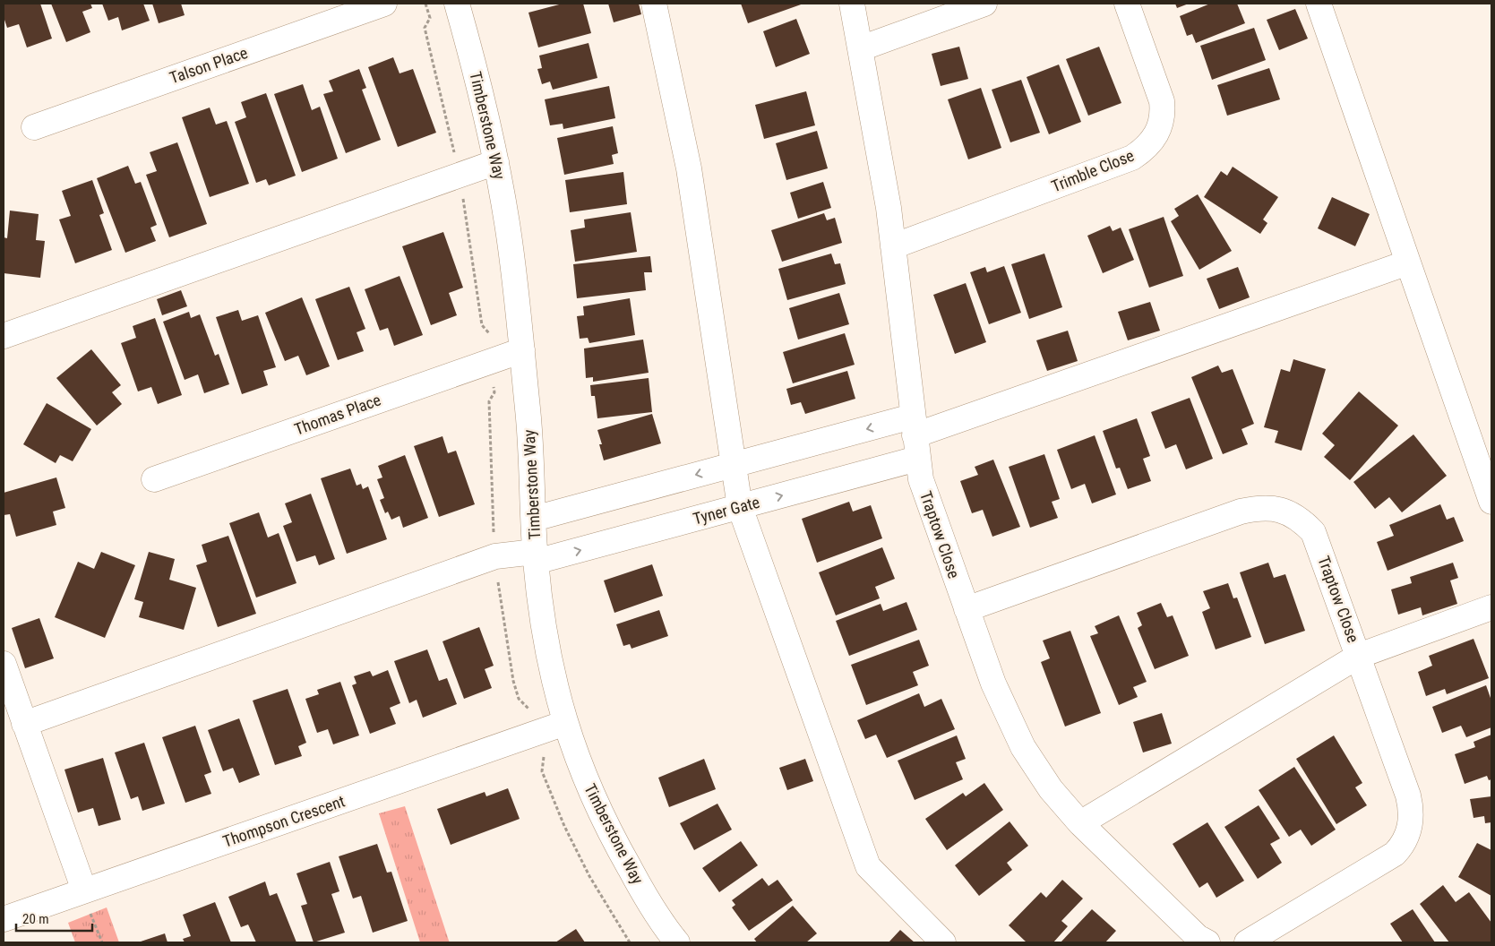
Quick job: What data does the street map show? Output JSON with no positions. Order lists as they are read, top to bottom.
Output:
{
  "streets": {
    "street": [
      "Talson Place",
      "Timberstone Way",
      "Trimble Close",
      "Thomas Place",
      "Tyner Gate",
      "Traptow Close",
      "Thompson Crescent"
    ]
  },
  "crossings": [
    ["Timberstone Way", "Thomas Place"],
    ["Timberstone Way", "Tyner Gate"],
    ["Timberstone Way", "Thompson Crescent"],
    ["Tyner Gate", "Traptow Close"]
  ],
  "scale_bar": "20 m"
}
